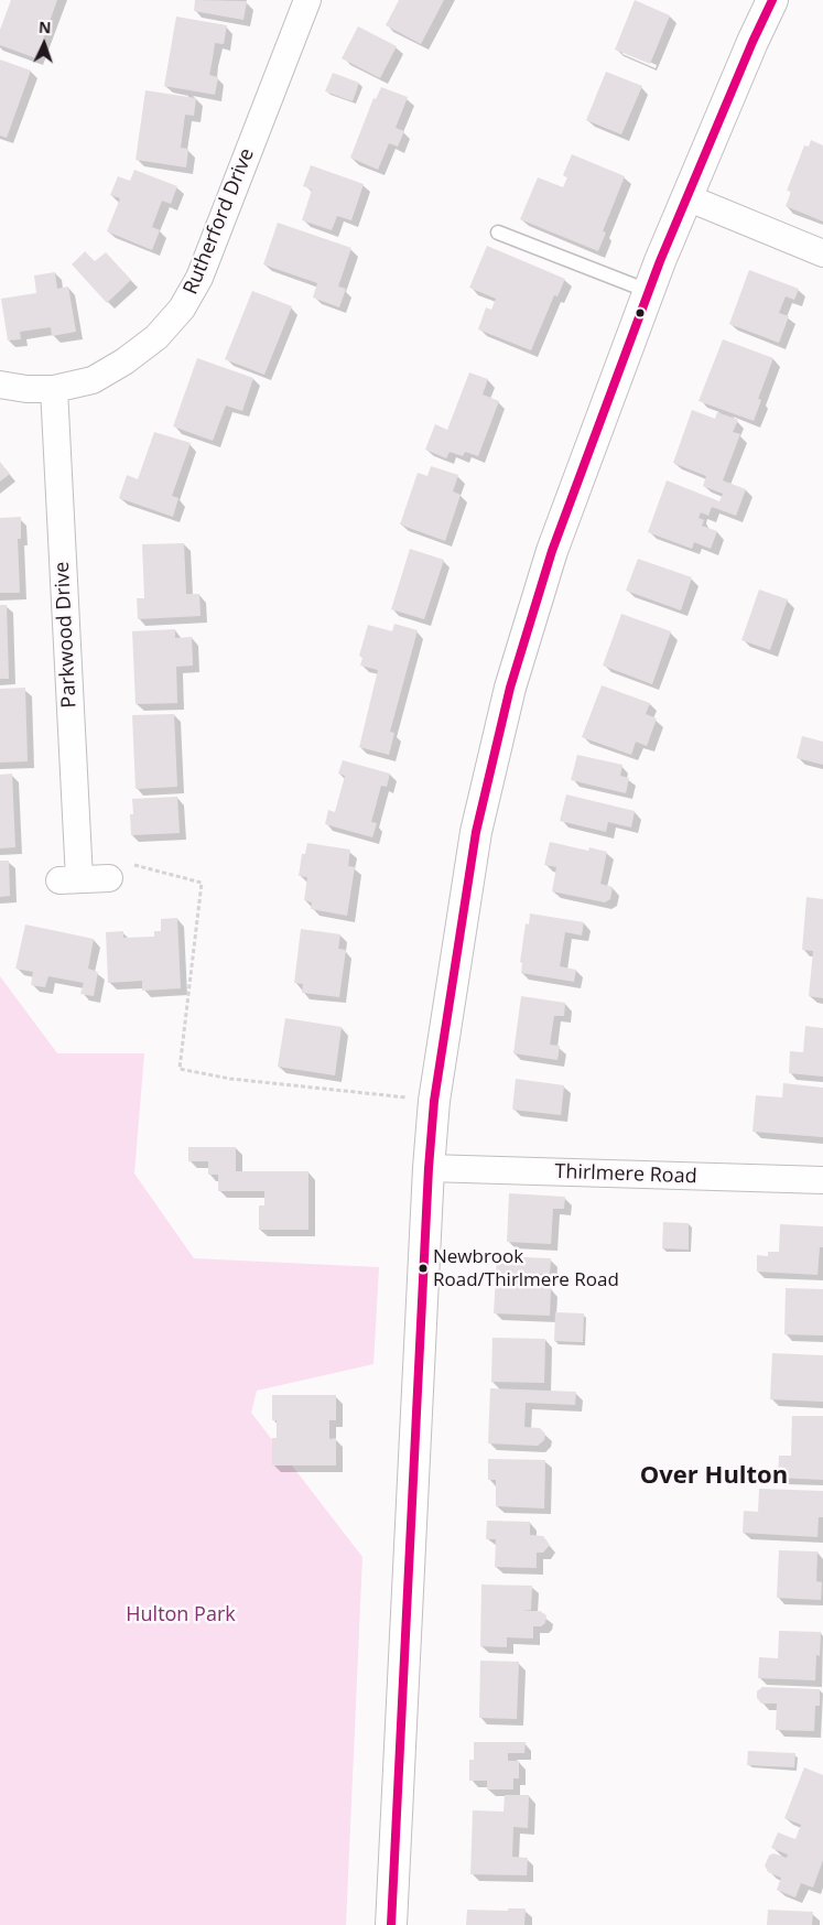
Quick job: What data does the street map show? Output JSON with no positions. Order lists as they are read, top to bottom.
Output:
{
  "streets": {
    "street": ["Rutherford Drive", "Parkwood Drive", "Thirlmere Road"]
  },
  "crossings": [
    ["Rutherford Drive", "Parkwood Drive"]
  ],
  "districts": ["Over Hulton"],
  "parks": ["Hulton Park"],
  "places": ["Newbrook Road/Thirlmere Road"],
  "north": "top"
}
